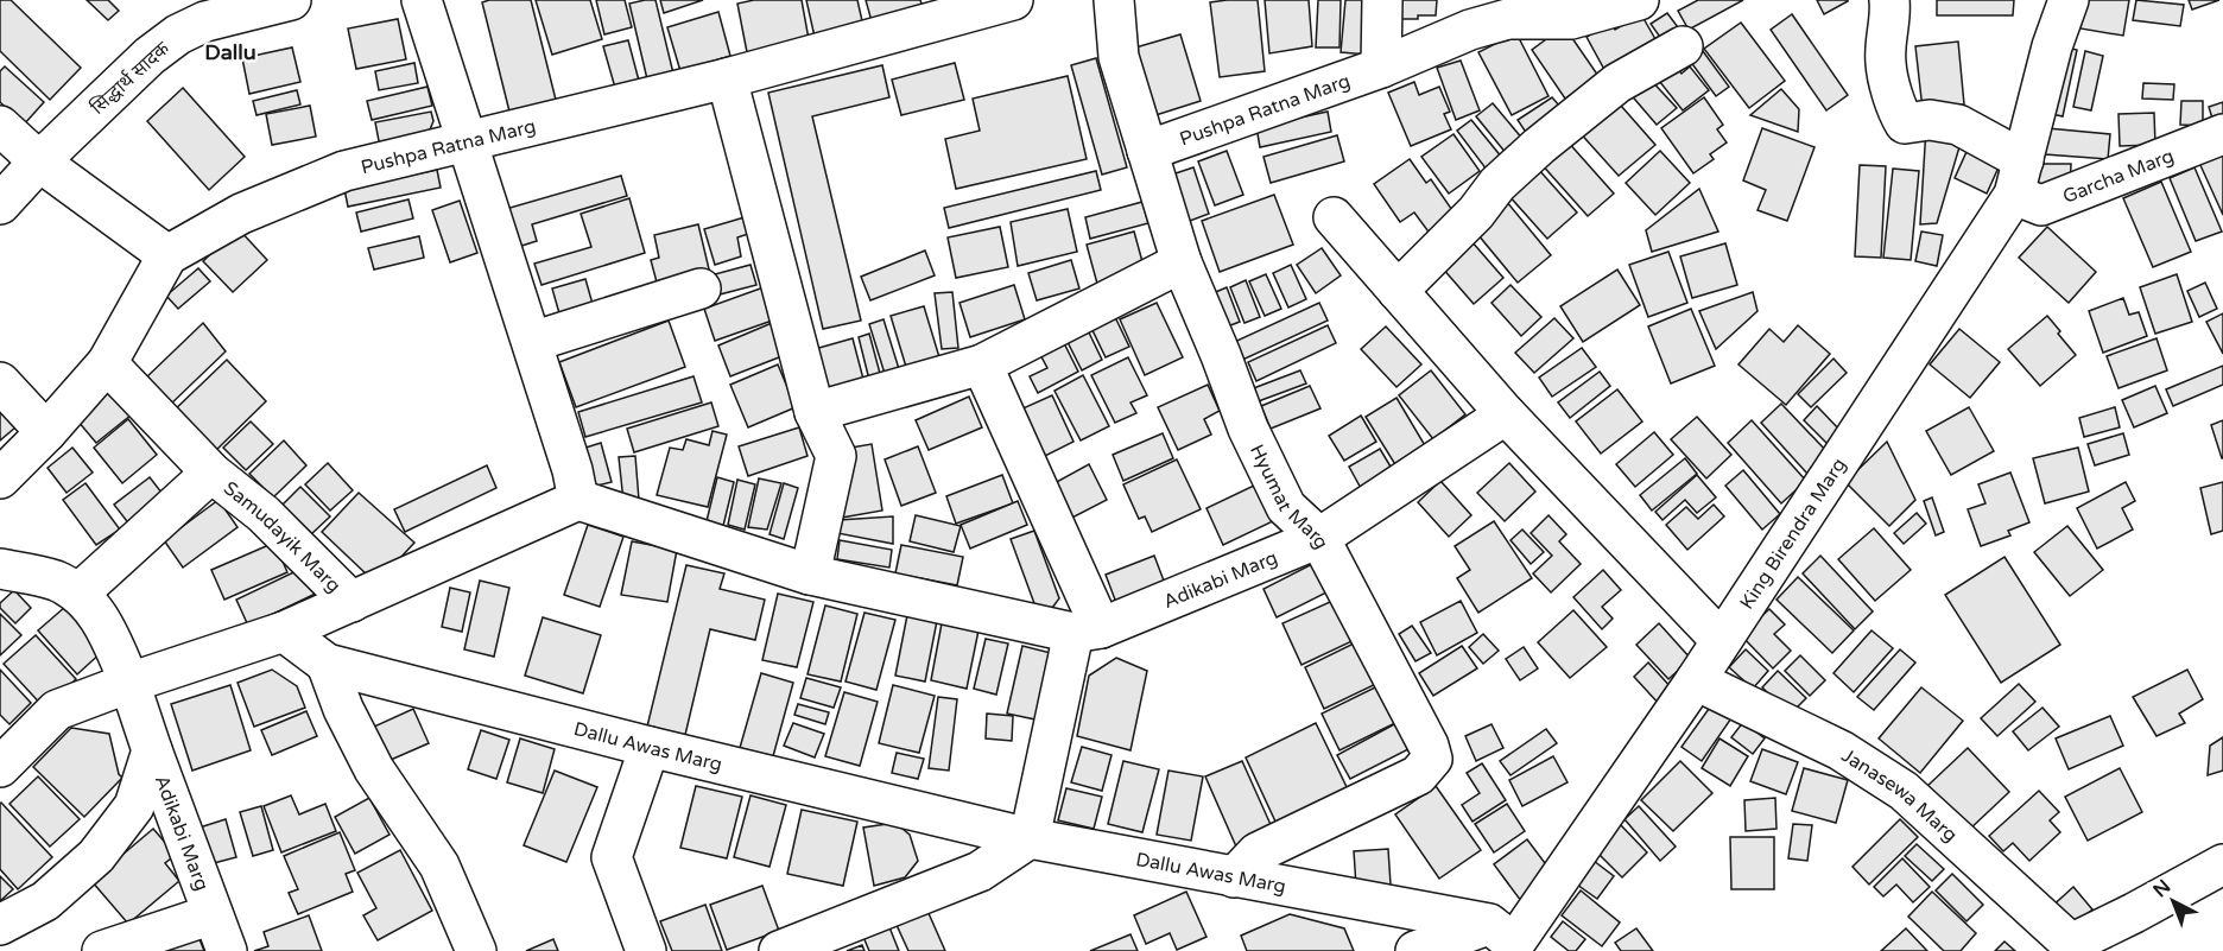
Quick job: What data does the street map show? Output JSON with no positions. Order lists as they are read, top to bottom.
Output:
{
  "streets": {
    "street": [
      "सिद्धार्थ सादक",
      "Pushpa Ratna Marg",
      "Garcha Marg",
      "Hyumat Marg",
      "King Birendra Marg",
      "Samudayik Marg",
      "Adikabi Marg",
      "Dallu Awas Marg",
      "Janasewa Marg"
    ]
  },
  "crossings": [
    ["Pushpa Ratna Marg", "Hyumat Marg"],
    ["Garcha Marg", "King Birendra Marg"],
    ["Hyumat Marg", "Adikabi Marg"],
    ["Hyumat Marg", "Dallu Awas Marg"],
    ["King Birendra Marg", "Dallu Awas Marg"],
    ["King Birendra Marg", "Janasewa Marg"]
  ],
  "districts": ["Dallu"],
  "north": "top left"
}
